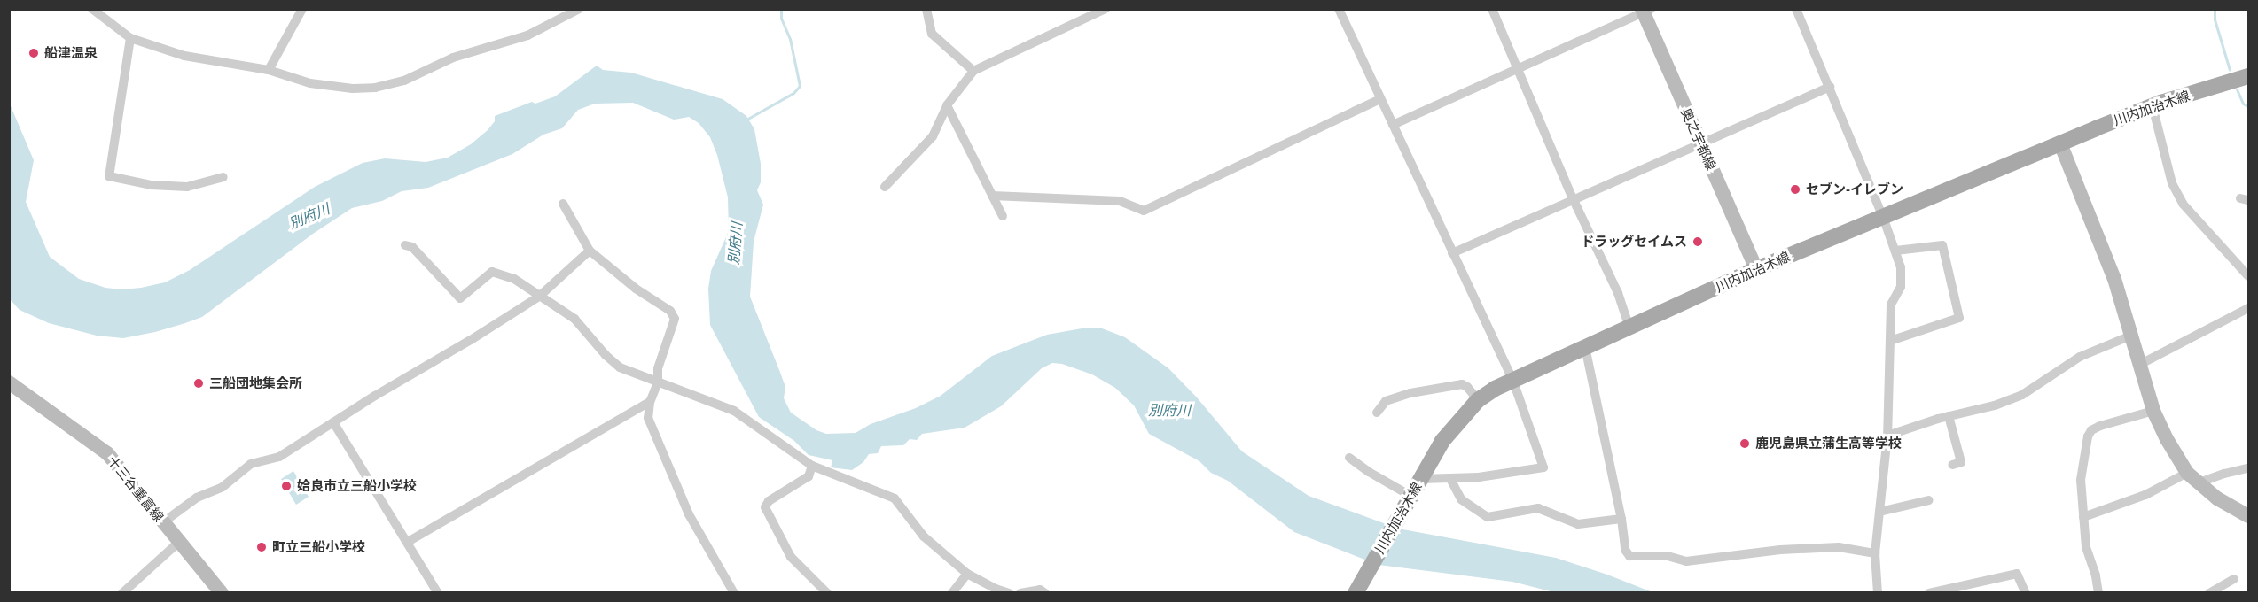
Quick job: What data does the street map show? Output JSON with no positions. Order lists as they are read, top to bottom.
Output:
{
  "streets": {
    "main road": ["川内加治木線"],
    "street": ["奥之宇都線", "十三谷重富線"]
  },
  "crossings": [
    ["川内加治木線", "奥之宇都線"]
  ],
  "water": ["別府川"],
  "places": [
    "船津温泉",
    "セブン-イレブン",
    "ドラッグセイムス",
    "三船団地集会所",
    "鹿児島県立蒲生高等学校",
    "姶良市立三船小学校",
    "町立三船小学校"
  ]
}
